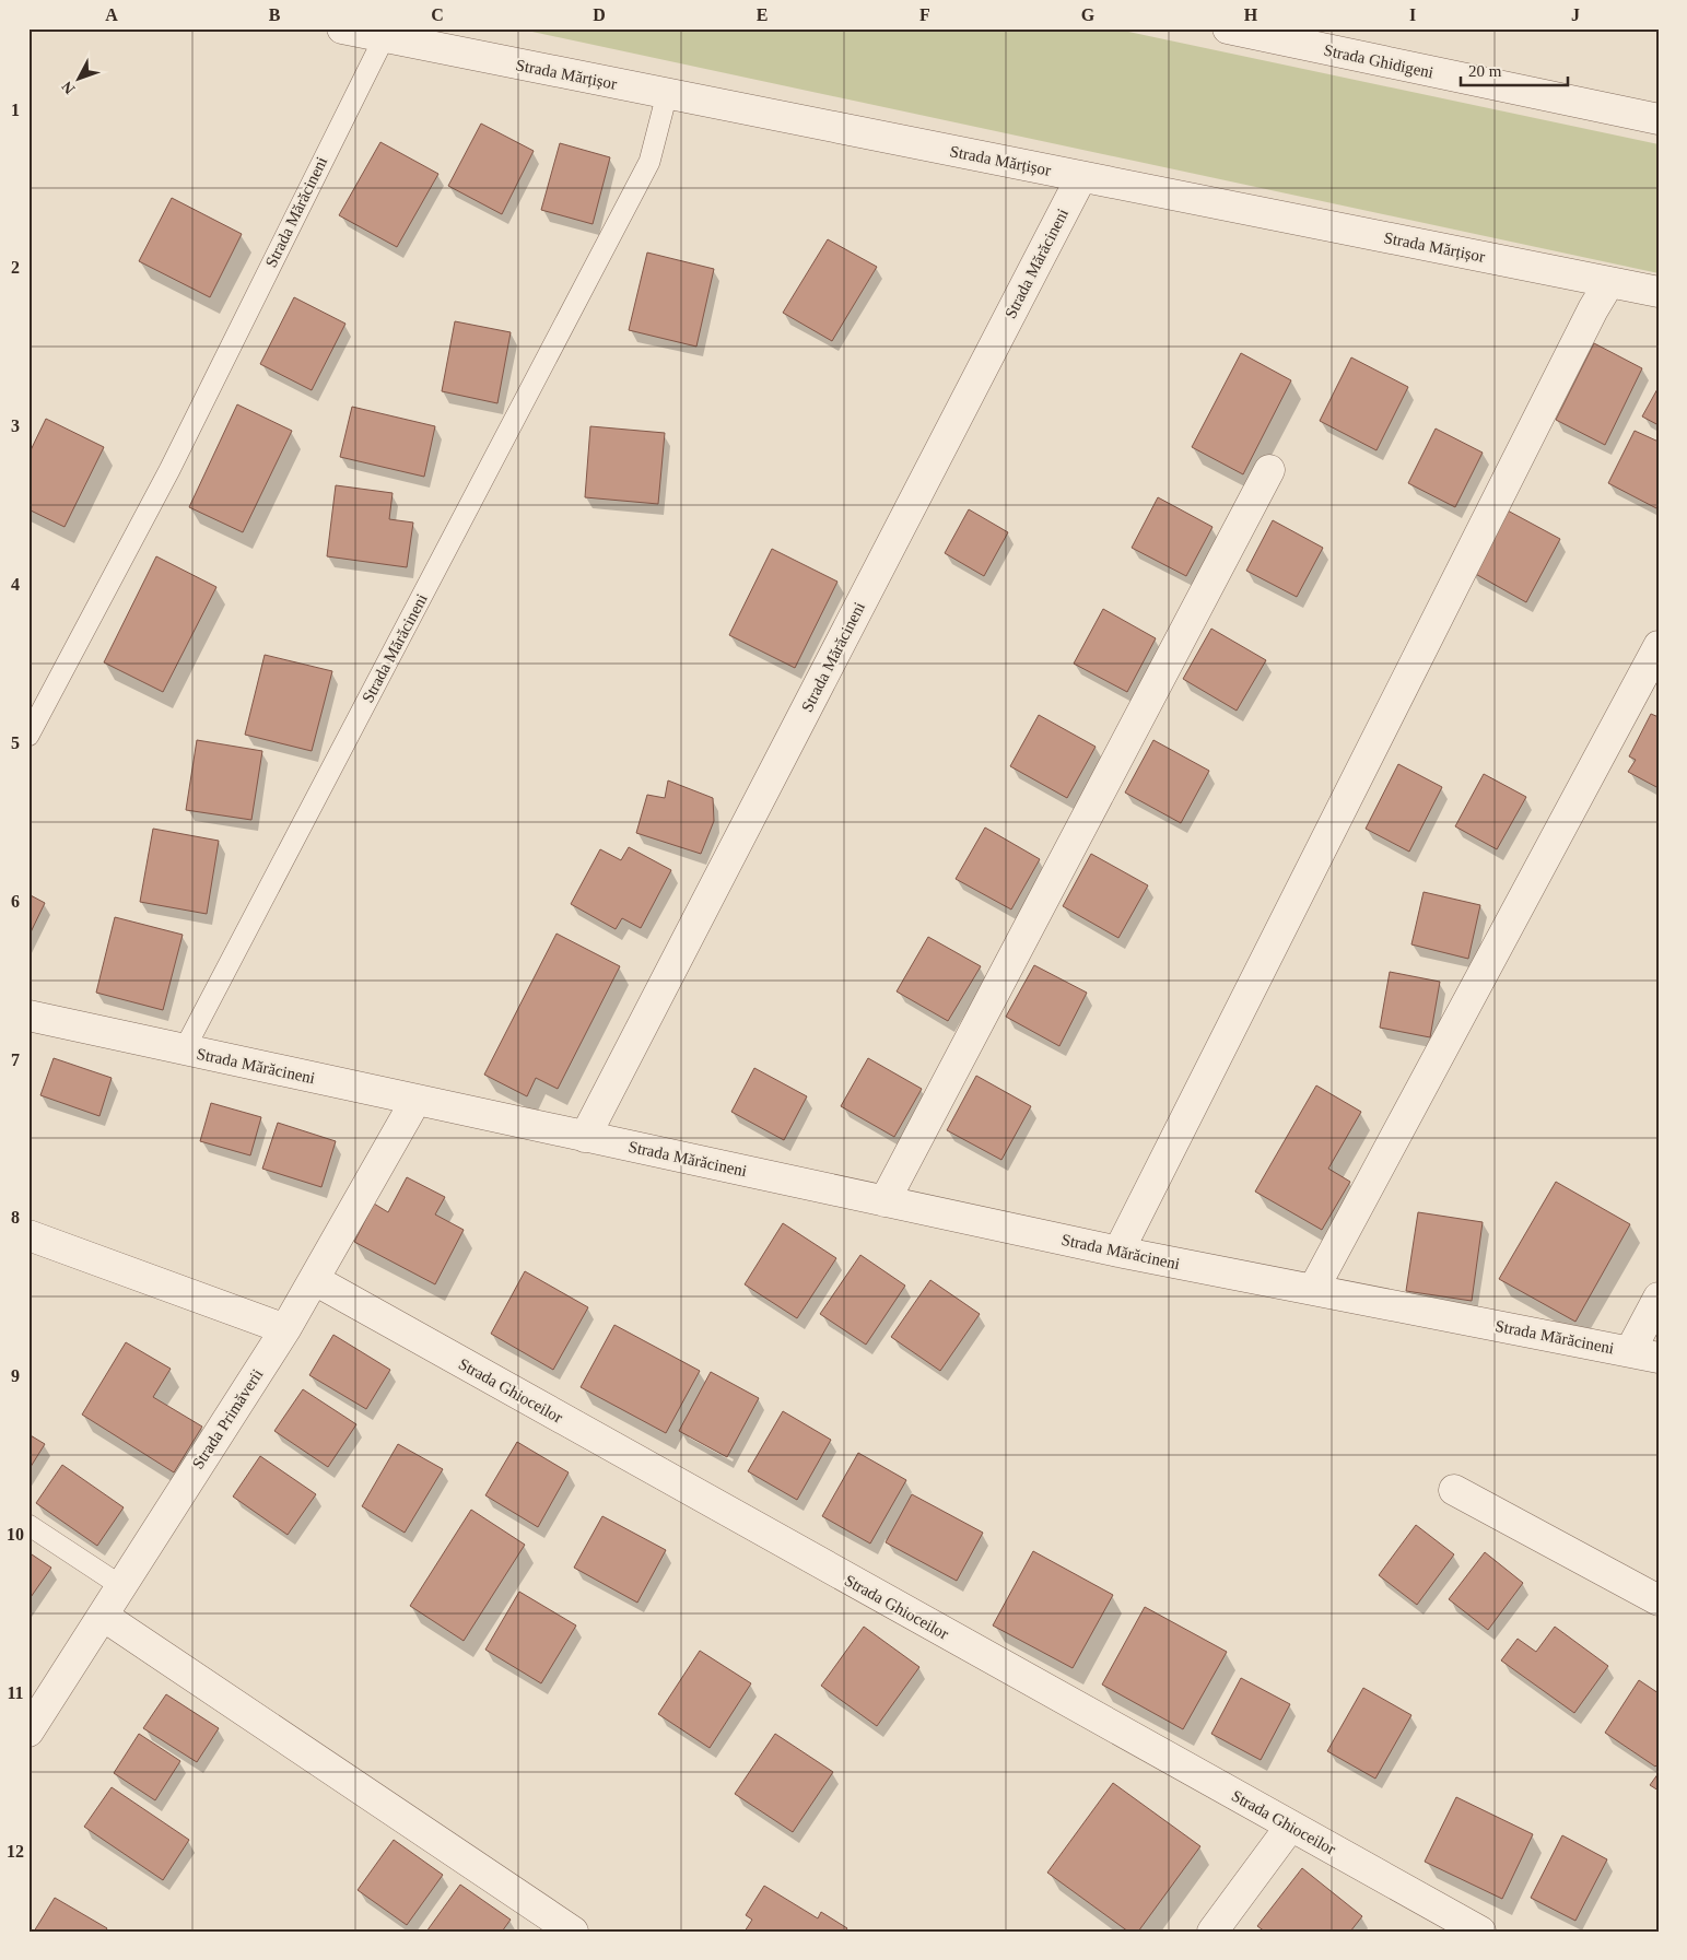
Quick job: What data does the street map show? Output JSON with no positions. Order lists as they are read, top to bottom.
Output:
{
  "streets": {
    "street": [
      "Strada Ghidigeni",
      "Strada Mărțișor",
      "Strada Mărăcineni",
      "Strada Ghioceilor",
      "Strada Primăverii"
    ]
  },
  "crossings": [
    ["Strada Mărțișor", "Strada Mărăcineni"],
    ["Strada Mărăcineni", "Strada Primăverii"],
    ["Strada Ghioceilor", "Strada Primăverii"]
  ],
  "scale_bar": "20 m",
  "north": "bottom left",
  "grid": {
    "columns": [
      "A",
      "B",
      "C",
      "D",
      "E",
      "F",
      "G",
      "H",
      "I",
      "J"
    ],
    "rows": [
      "1",
      "2",
      "3",
      "4",
      "5",
      "6",
      "7",
      "8",
      "9",
      "10",
      "11",
      "12"
    ]
  }
}
